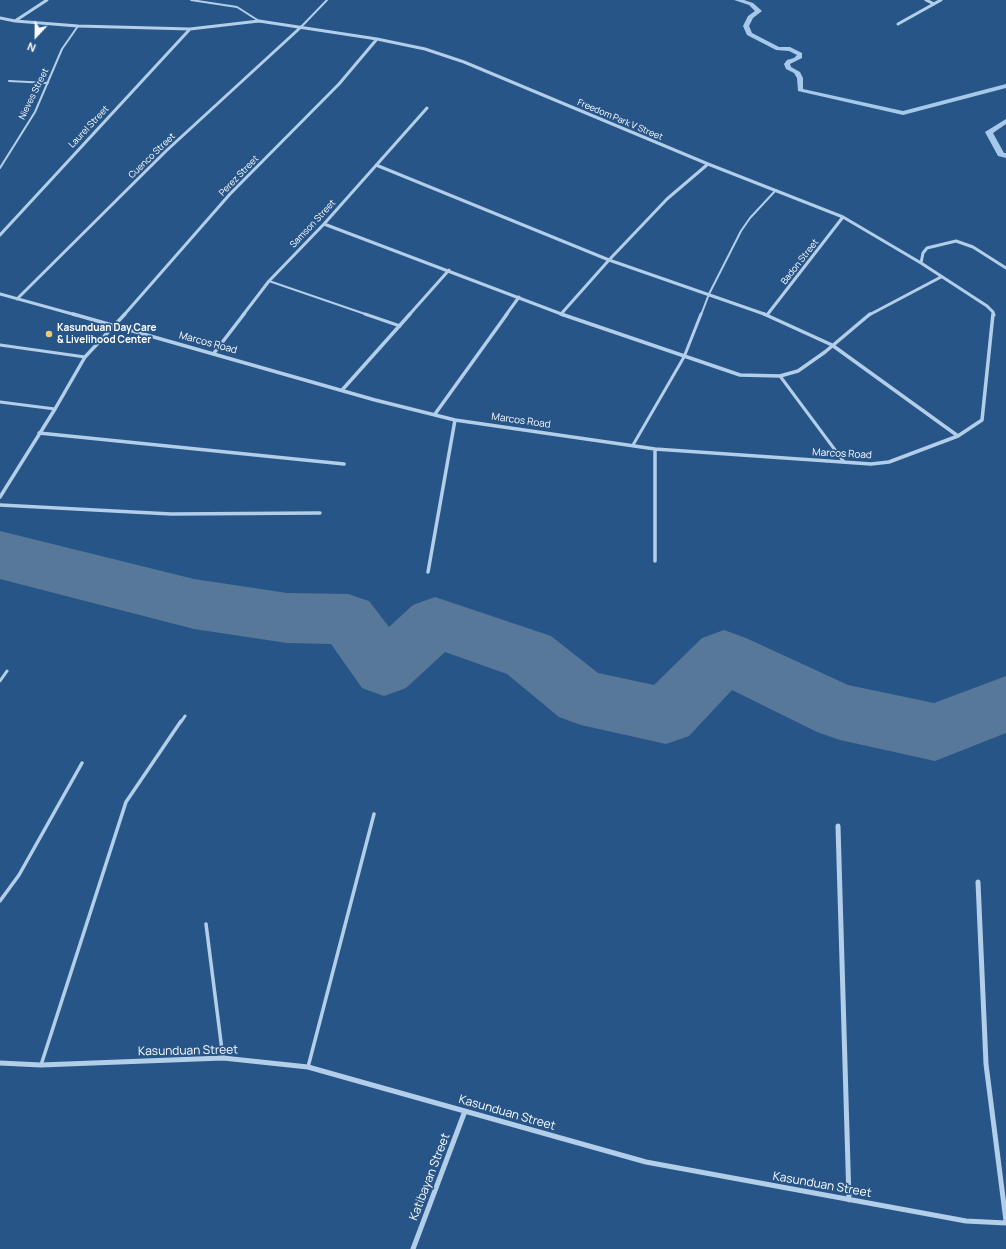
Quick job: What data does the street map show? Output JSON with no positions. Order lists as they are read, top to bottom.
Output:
{
  "streets": {
    "street": [
      "Freedom Park V Street",
      "Laurel Street",
      "Cuenco Street",
      "Perez Street",
      "Samson Street",
      "Badon Street",
      "Marcos Road",
      "Kasunduan Street",
      "Katibayan Street"
    ],
    "lane": ["Nieves Street"]
  },
  "crossings": [
    ["Nieves Street", "Freedom Park V Street"],
    ["Freedom Park V Street", "Laurel Street"],
    ["Freedom Park V Street", "Cuenco Street"],
    ["Freedom Park V Street", "Perez Street"],
    ["Freedom Park V Street", "Badon Street"],
    ["Freedom Park V Street", "Marcos Road"],
    ["Cuenco Street", "Marcos Road"],
    ["Perez Street", "Marcos Road"],
    ["Samson Street", "Marcos Road"],
    ["Kasunduan Street", "Katibayan Street"]
  ],
  "places": ["Kasunduan Day Care & Livelihood Center"],
  "north": "bottom"
}
